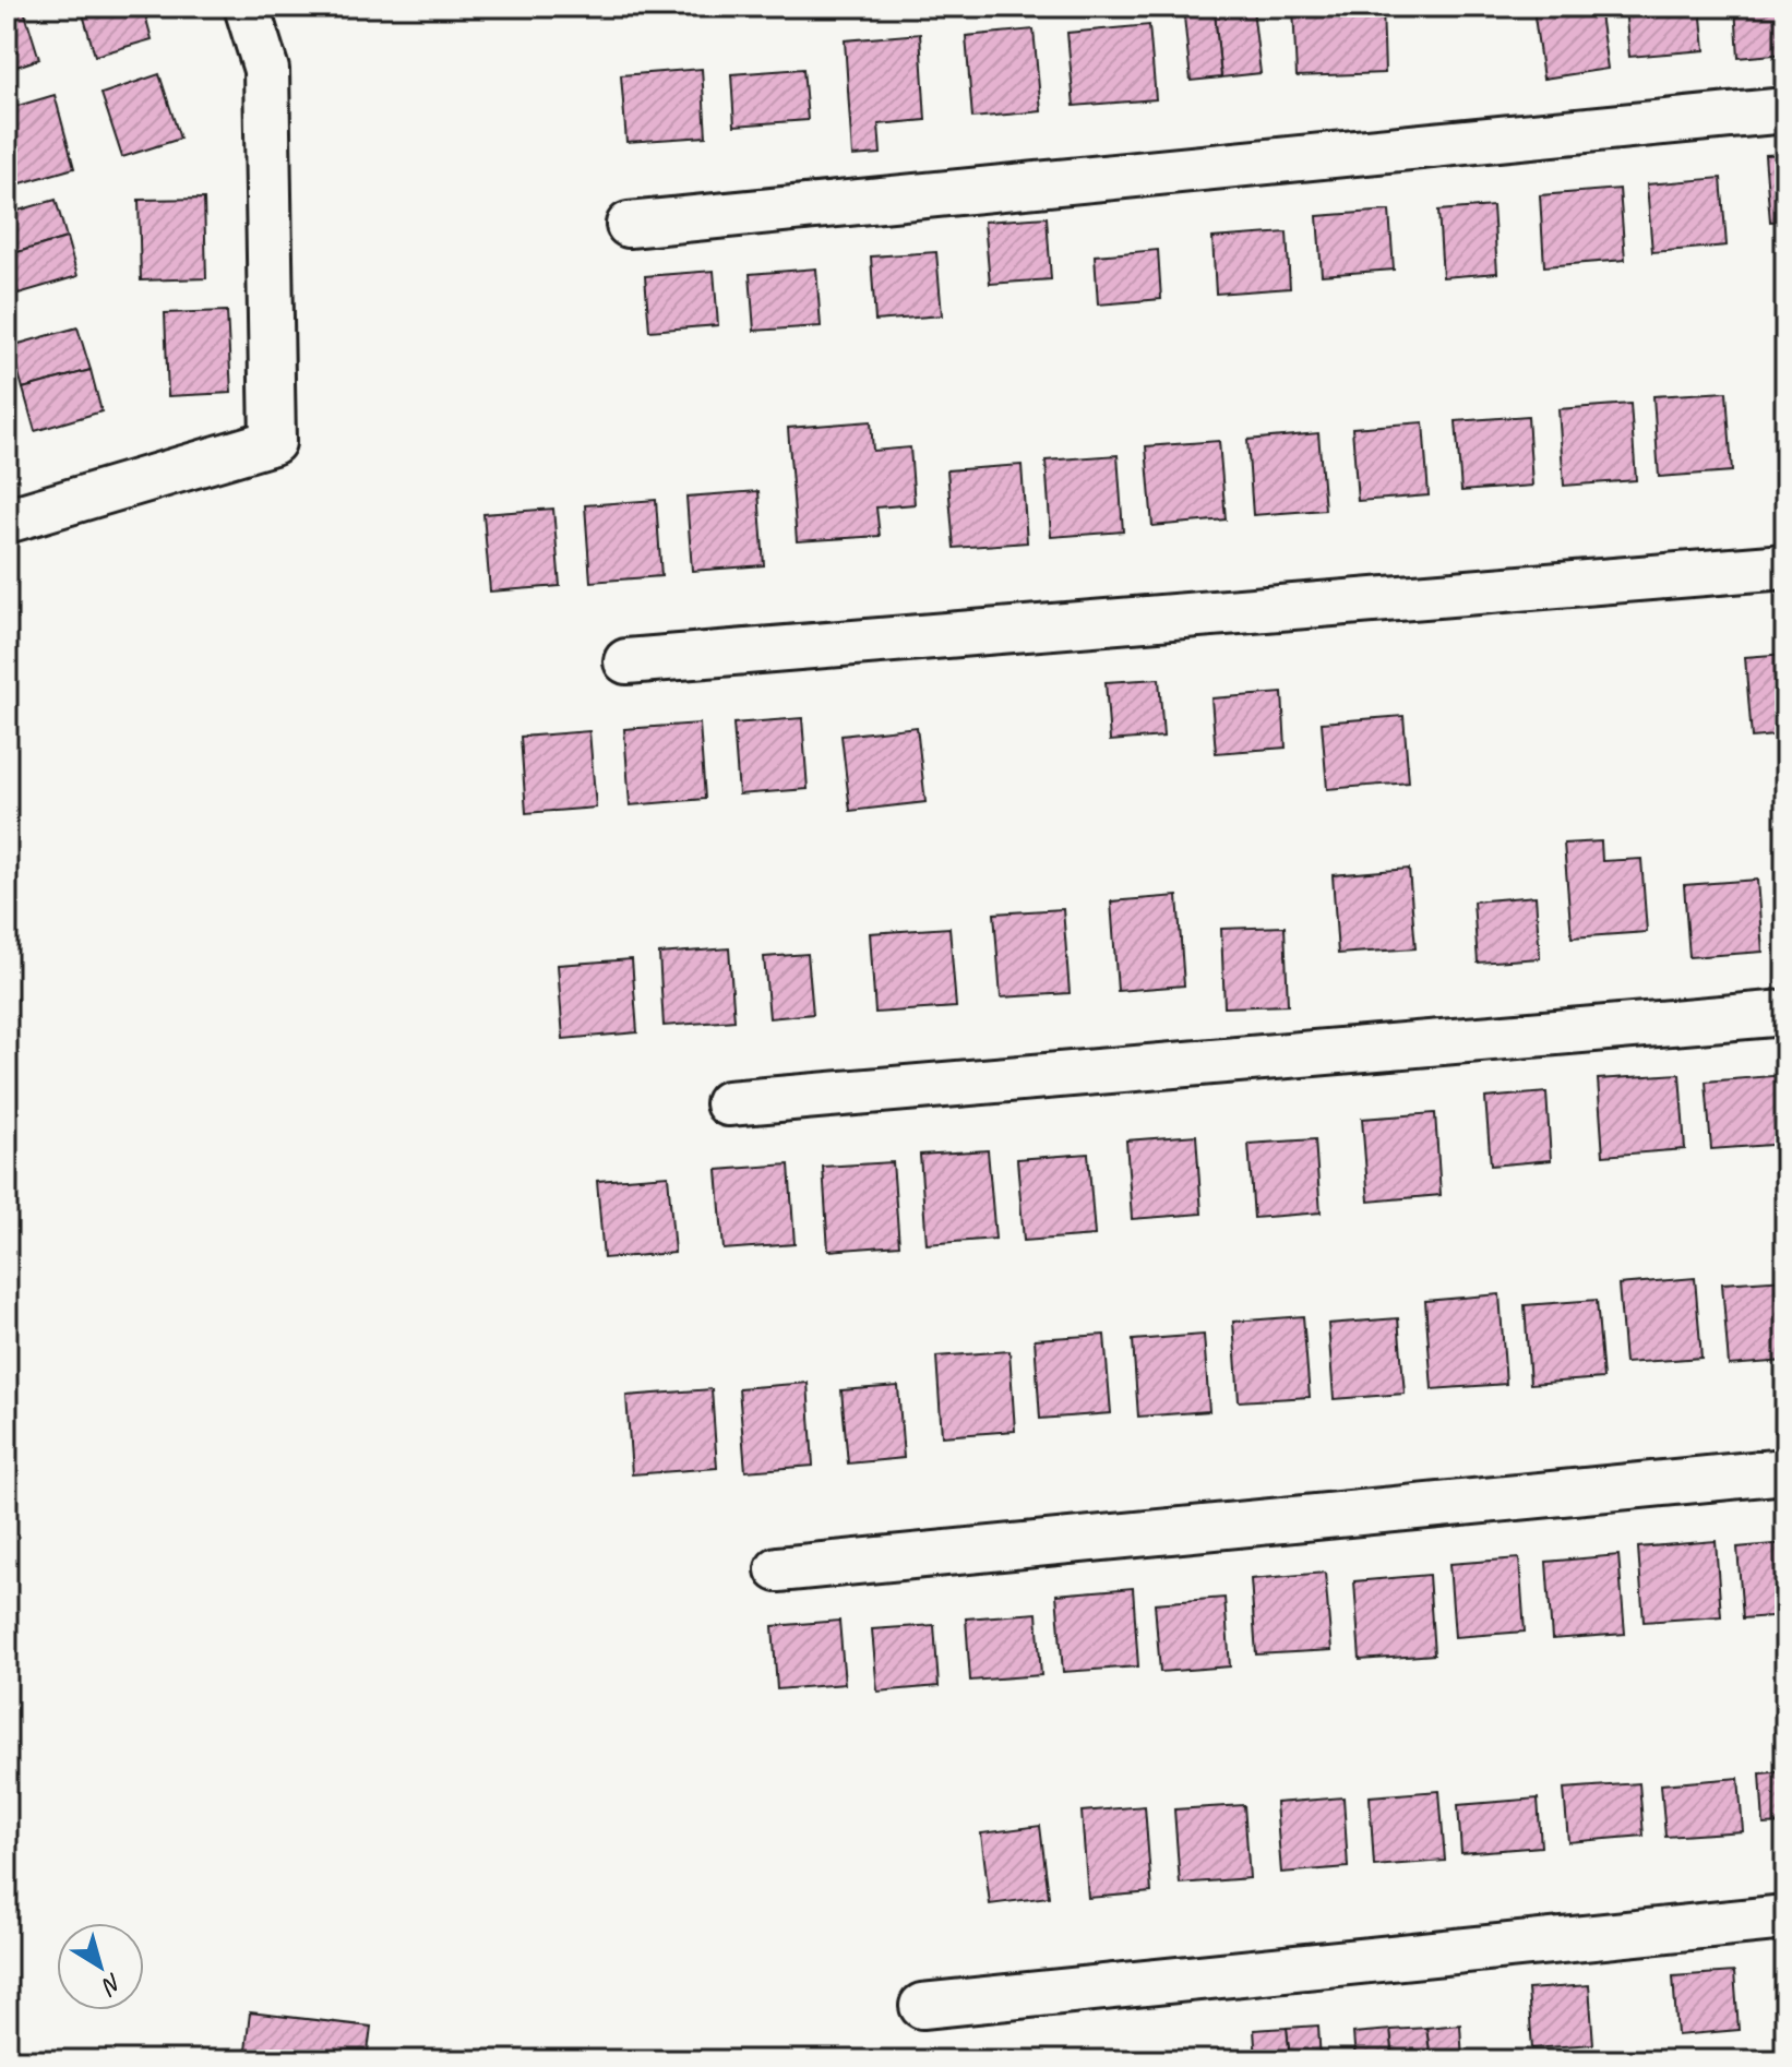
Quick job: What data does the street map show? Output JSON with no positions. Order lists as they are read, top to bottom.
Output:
{
  "north": "bottom right"
}
